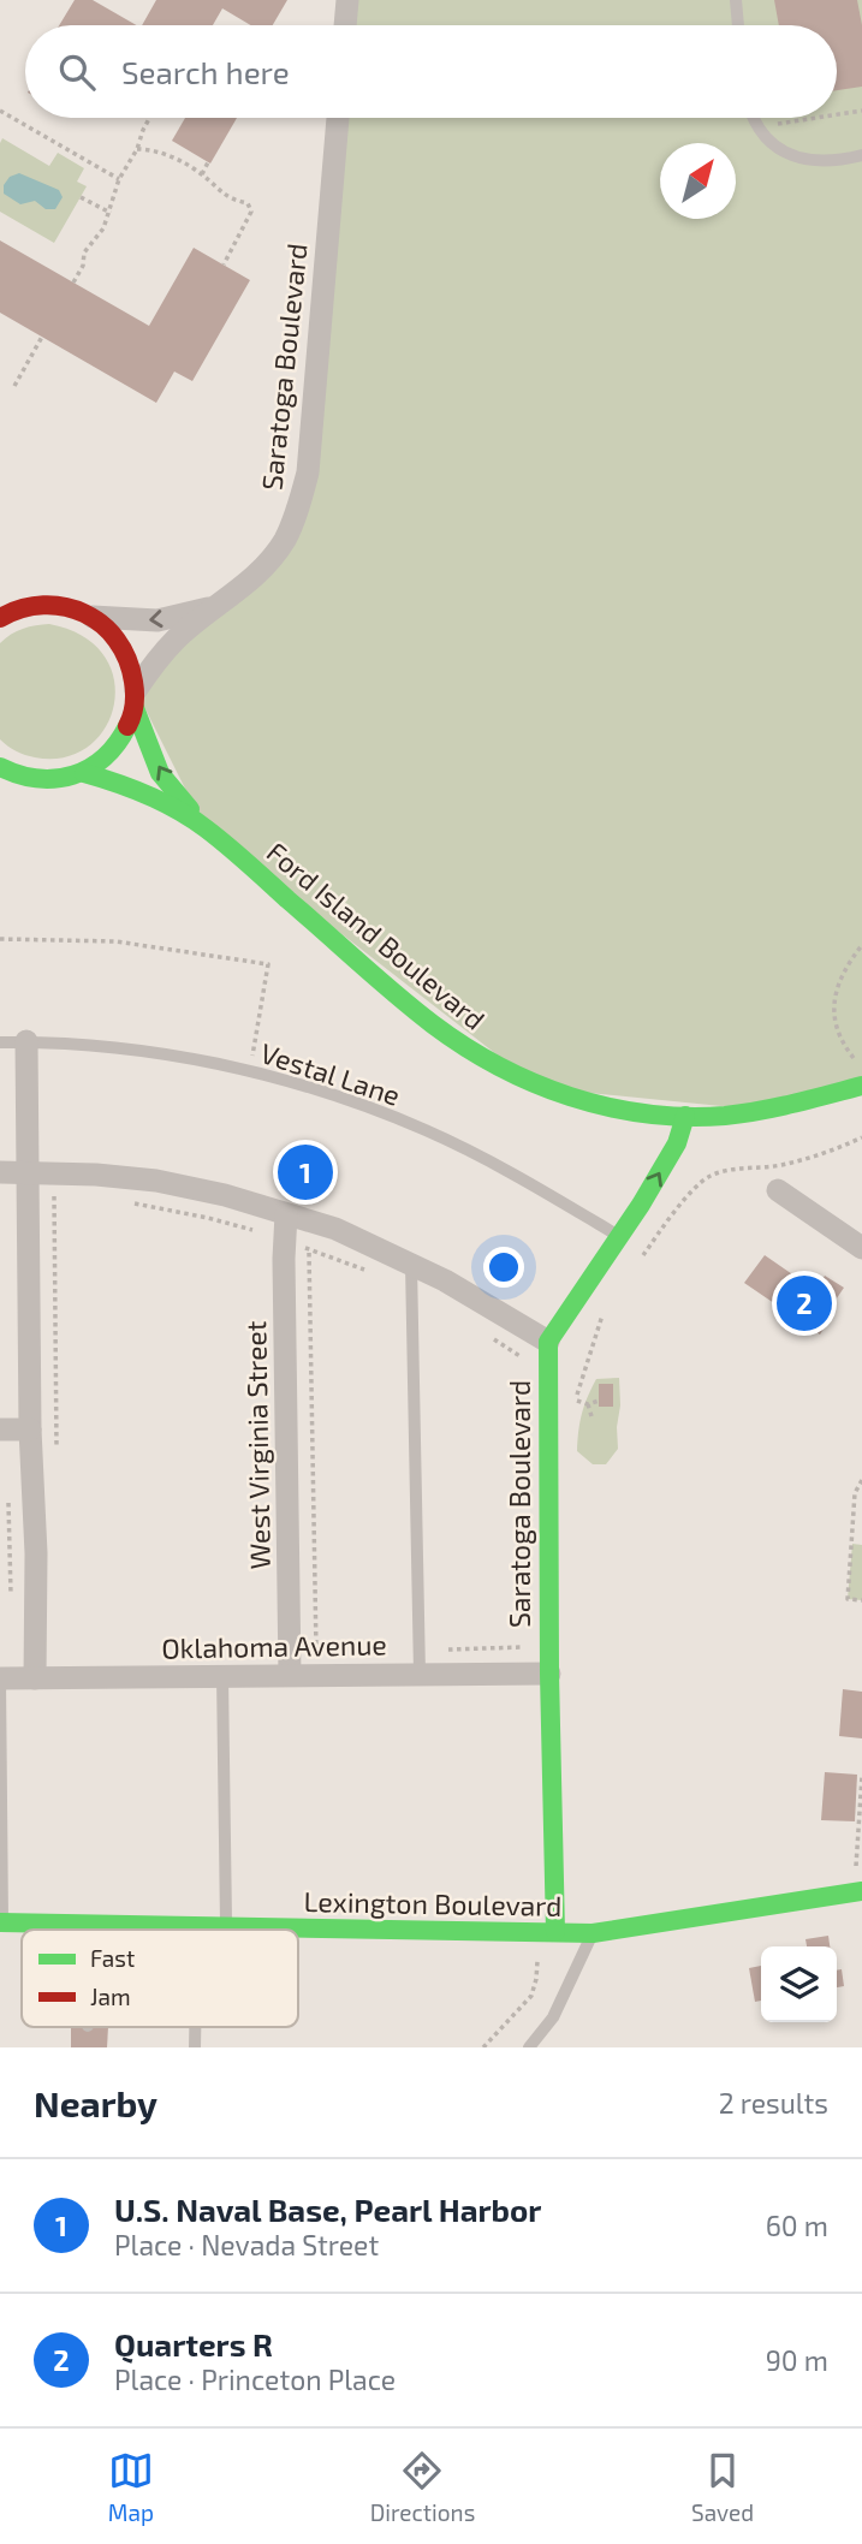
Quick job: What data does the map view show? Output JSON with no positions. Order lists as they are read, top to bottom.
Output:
{
  "streets": {
    "street": [
      "Saratoga Boulevard",
      "Ford Island Boulevard",
      "West Virginia Street",
      "Oklahoma Avenue",
      "Lexington Boulevard"
    ],
    "lane": ["Vestal Lane"]
  },
  "crossings": [
    ["Saratoga Boulevard", "Ford Island Boulevard"],
    ["Saratoga Boulevard", "Vestal Lane"],
    ["Saratoga Boulevard", "Oklahoma Avenue"],
    ["Saratoga Boulevard", "Lexington Boulevard"],
    ["West Virginia Street", "Oklahoma Avenue"]
  ],
  "legend": ["Fast", "Jam"],
  "north": "top right",
  "page": {
    "search": "Search here",
    "pins": ["1", "2"],
    "heading": ["Nearby", "2 results"],
    "list": [
      {
        "mark": "1",
        "name": "U.S. Naval Base, Pearl Harbor",
        "note": "Place · Nevada Street",
        "value": "60 m"
      },
      {
        "mark": "2",
        "name": "Quarters R",
        "note": "Place · Princeton Place",
        "value": "90 m"
      }
    ],
    "nav": ["Map", "Directions", "Saved"]
  }
}
